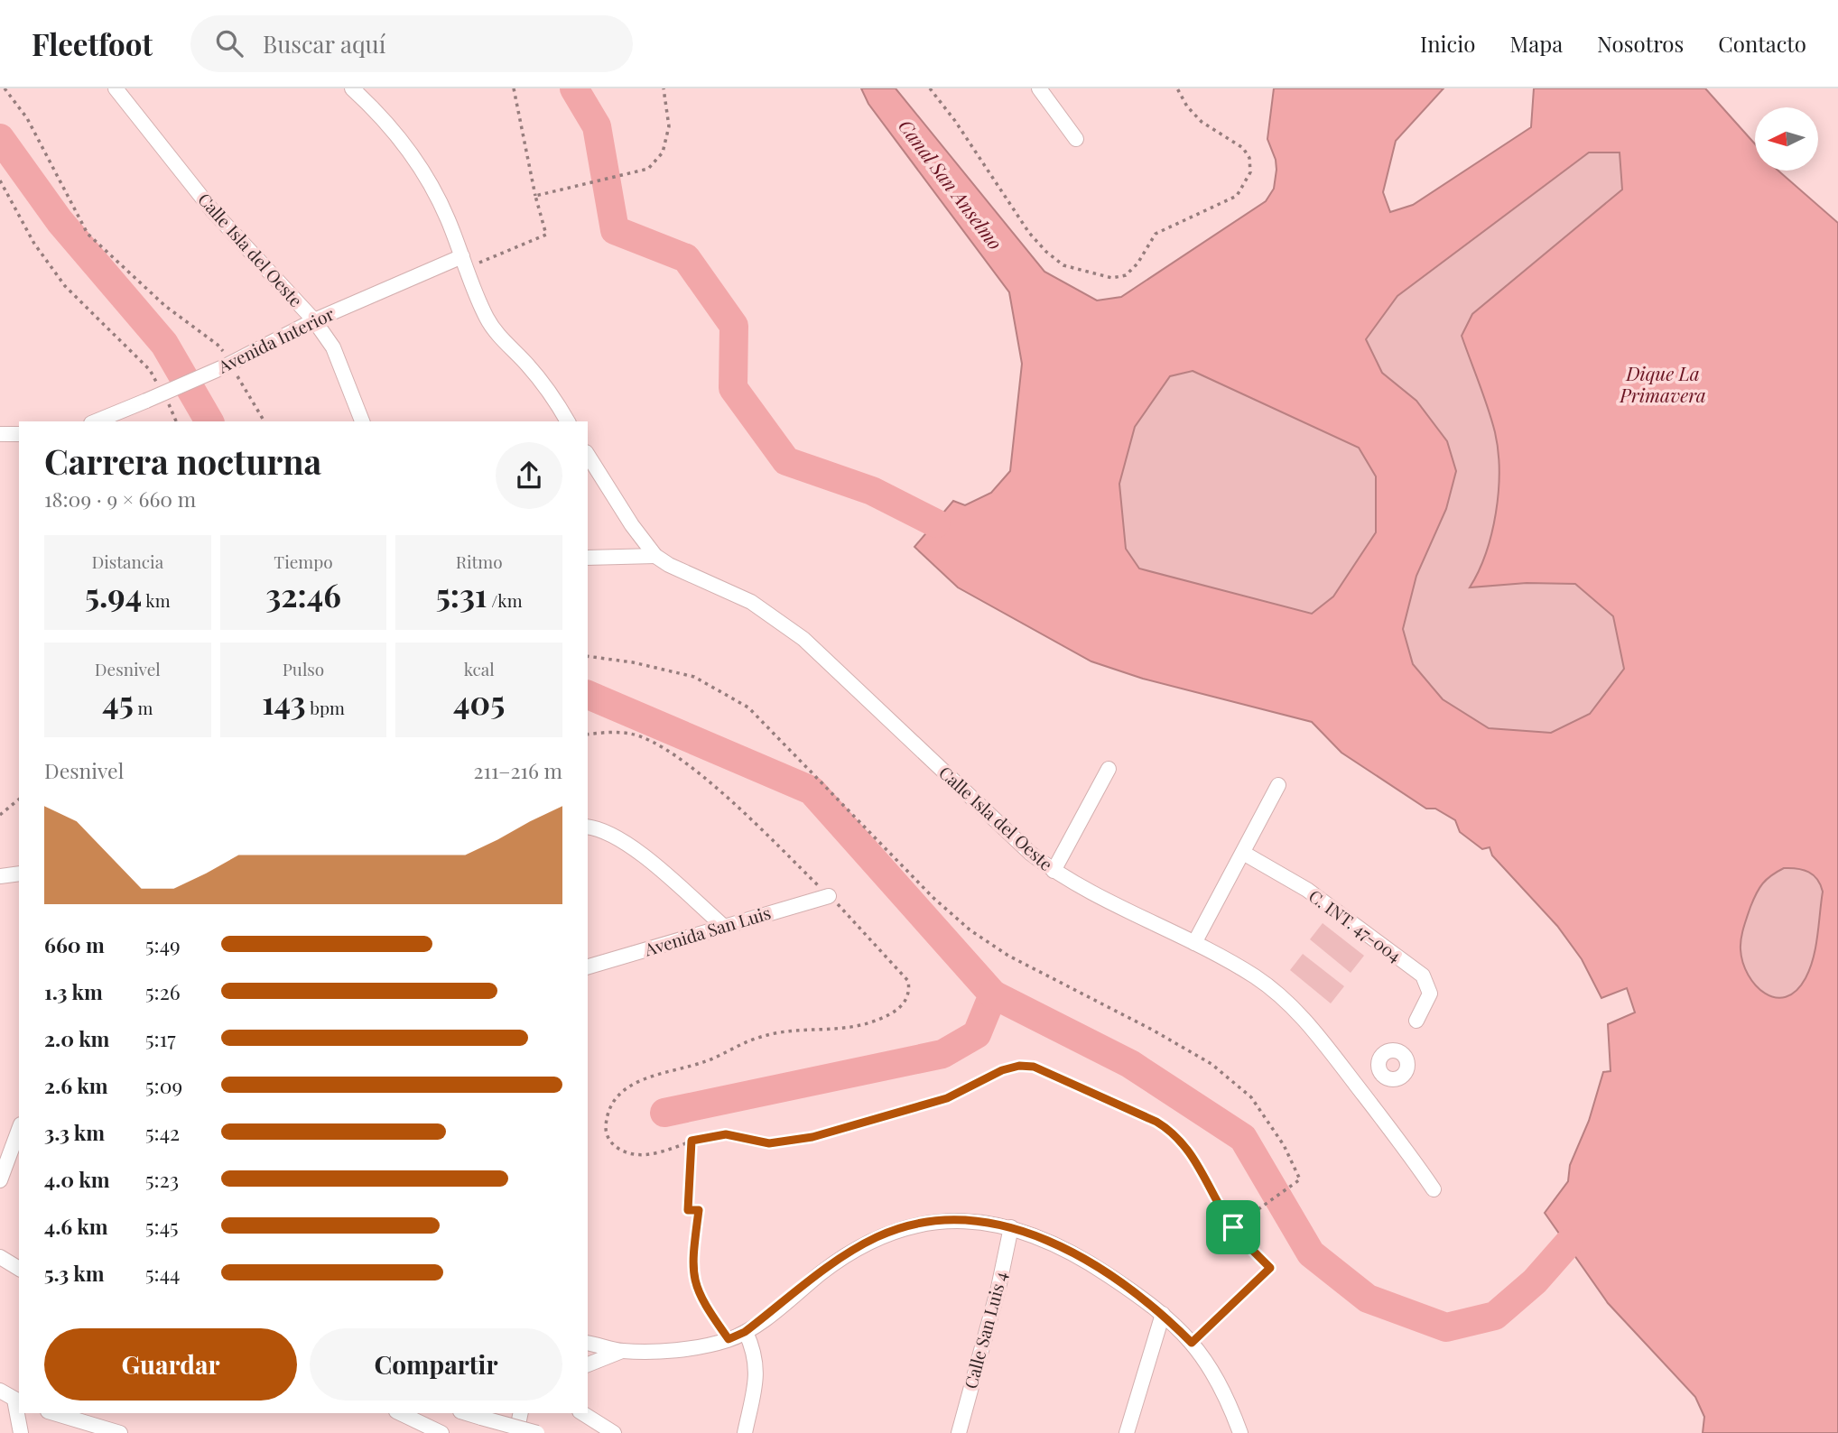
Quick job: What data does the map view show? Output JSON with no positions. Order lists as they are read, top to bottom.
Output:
{
  "streets": {
    "street": [
      "Calle Isla del Oeste",
      "Avenida Interior",
      "C. INT. 47-004",
      "Avenida San Luis",
      "Calle San Luis 4"
    ]
  },
  "crossings": [
    ["Calle Isla del Oeste", "Avenida Interior"]
  ],
  "water": ["Canal San Anselmo", "Dique La Primavera"],
  "north": "left",
  "page": {
    "header": "Fleetfoot",
    "search": "Buscar aquí",
    "nav": [
      "Inicio",
      "Mapa",
      "Nosotros",
      "Contacto"
    ],
    "heading": ["Carrera nocturna", "18:09 · 9 × 660 m"],
    "stats": [
      ["Distancia", "5.94 km"],
      ["Tiempo", "32:46"],
      ["Ritmo", "5:31 /km"],
      ["Desnivel", "45 m"],
      ["Pulso", "143 bpm"],
      ["kcal", "405"]
    ],
    "chart": ["Desnivel", "211–216 m"],
    "list": [
      {
        "name": "660 m",
        "note": "5:49"
      },
      {
        "name": "1.3 km",
        "note": "5:26"
      },
      {
        "name": "2.0 km",
        "note": "5:17"
      },
      {
        "name": "2.6 km",
        "note": "5:09"
      },
      {
        "name": "3.3 km",
        "note": "5:42"
      },
      {
        "name": "4.0 km",
        "note": "5:23"
      },
      {
        "name": "4.6 km",
        "note": "5:45"
      },
      {
        "name": "5.3 km",
        "note": "5:44"
      }
    ],
    "buttons": ["Guardar", "Compartir"]
  }
}
